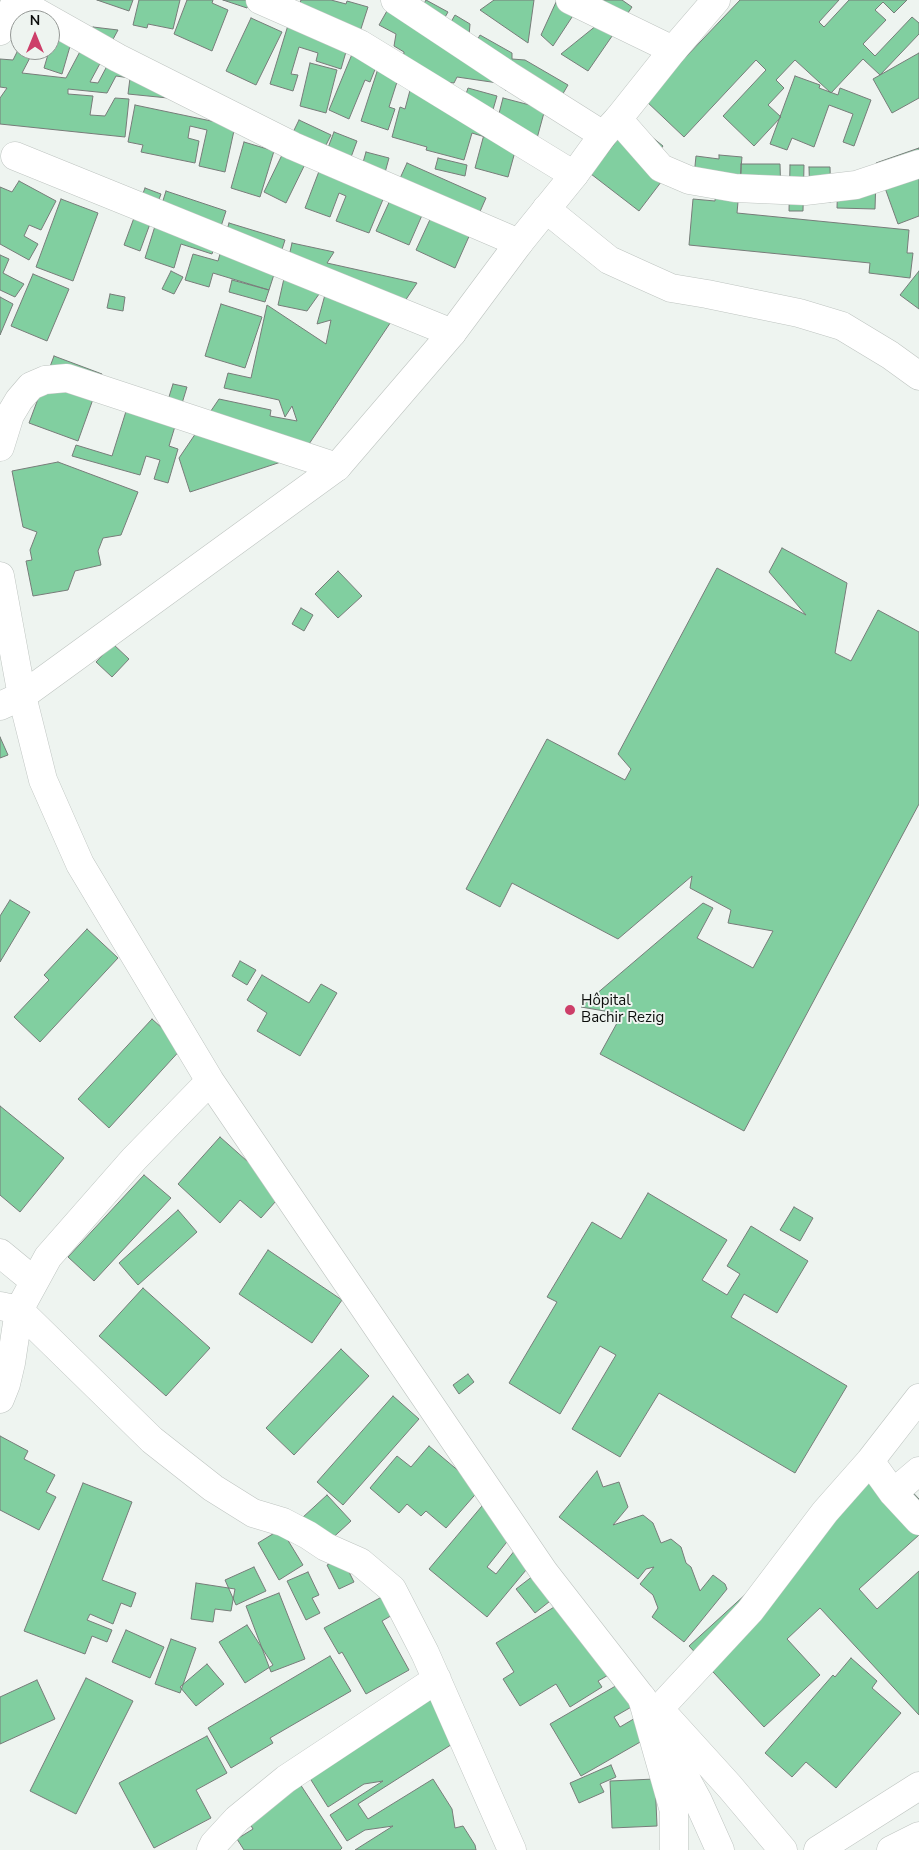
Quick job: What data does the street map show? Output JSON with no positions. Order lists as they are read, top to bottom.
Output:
{
  "places": ["Hôpital Bachir Rezig"],
  "north": "top"
}
